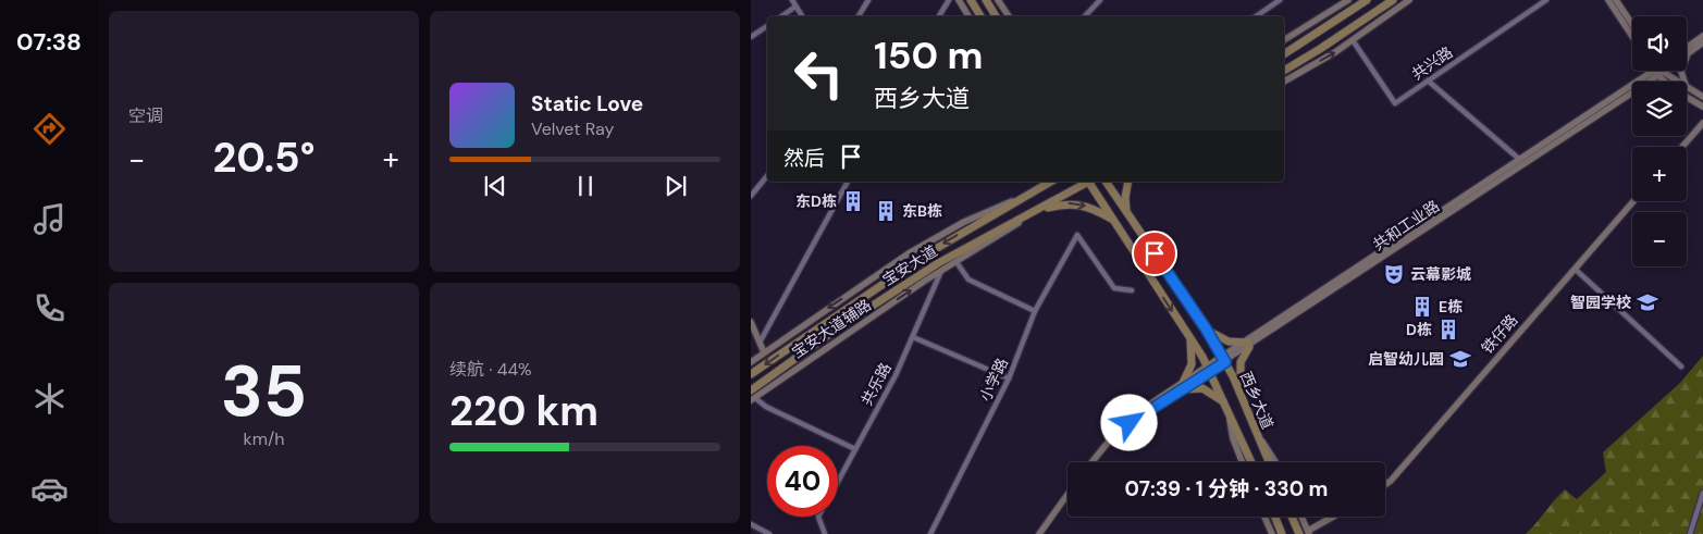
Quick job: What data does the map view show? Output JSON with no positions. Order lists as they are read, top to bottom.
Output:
{
  "streets": {
    "main road": ["宝安大道", "西乡大道"],
    "street": [
      "共兴路",
      "共和工业路",
      "宝安大道辅路",
      "铁仔路",
      "小学路",
      "共乐路"
    ]
  },
  "crossings": [
    ["共和工业路", "西乡大道"],
    ["宝安大道", "宝安大道辅路"],
    ["宝安大道辅路", "共乐路"]
  ],
  "places": {
    "building": [
      "东D栋",
      "东B栋",
      "E栋",
      "D栋"
    ],
    "theatre": ["云幕影城"],
    "school or university": ["智园学校", "启智幼儿园"]
  },
  "page": {
    "tabs": "07:38",
    "tile": [
      "空调",
      ["35", "km/h"],
      ["续航 · 44%", "220 km"]
    ],
    "map_buttons": ["+", "−"],
    "turn": ["150 m", "西乡大道"],
    "song": ["Static Love", "Velvet Ray"],
    "then": "然后",
    "heat": ["−", "20.5°", "+"],
    "limit": "40",
    "trip": "07:39 · 1 分钟 · 330 m"
  }
}
